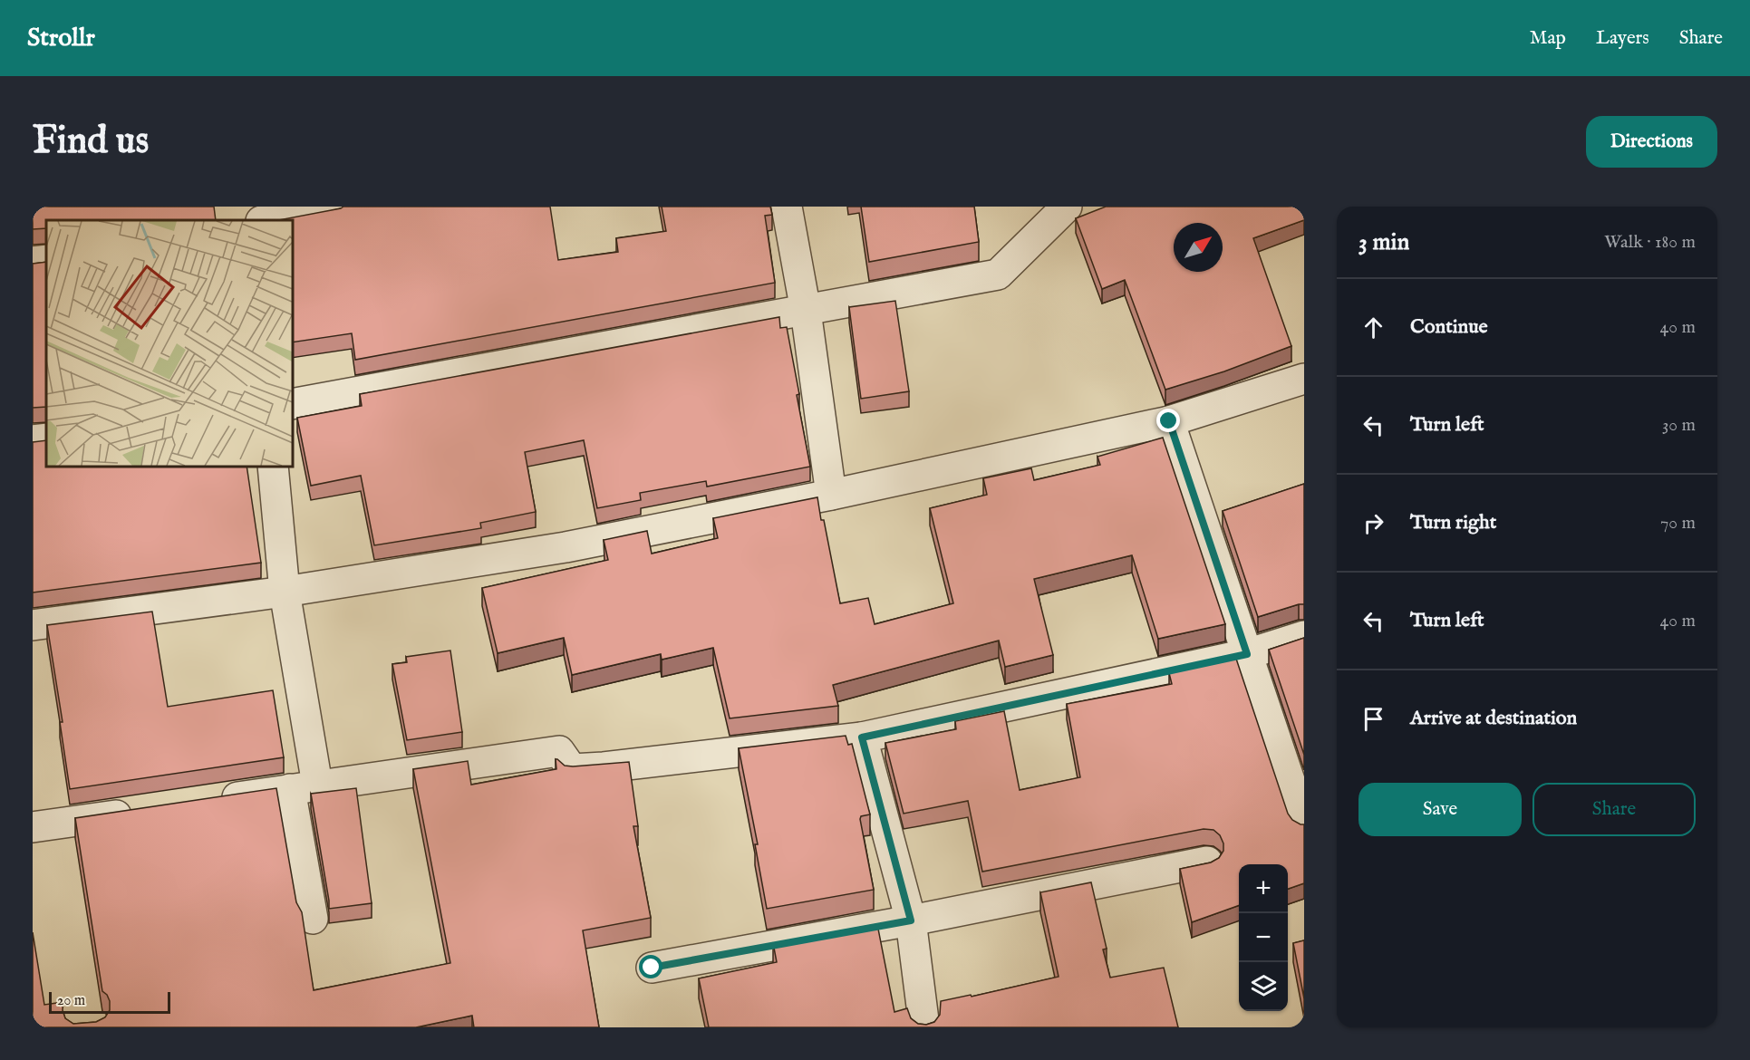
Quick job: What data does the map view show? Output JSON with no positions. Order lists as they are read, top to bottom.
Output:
{
  "scale_bar": "20 m",
  "north": "top right",
  "page": {
    "header": "Strollr",
    "nav": ["Map", "Layers", "Share"],
    "buttons": [
      "Directions",
      ["Save", "Share"]
    ],
    "title": "Find us",
    "heading": ["3 min", "Walk · 180 m"],
    "list": [
      ["Continue", "40 m"],
      ["Turn left", "30 m"],
      ["Turn right", "70 m"],
      ["Turn left", "40 m"],
      "Arrive at destination"
    ],
    "map_buttons": ["+", "−"],
    "scale": "20 m"
  }
}
